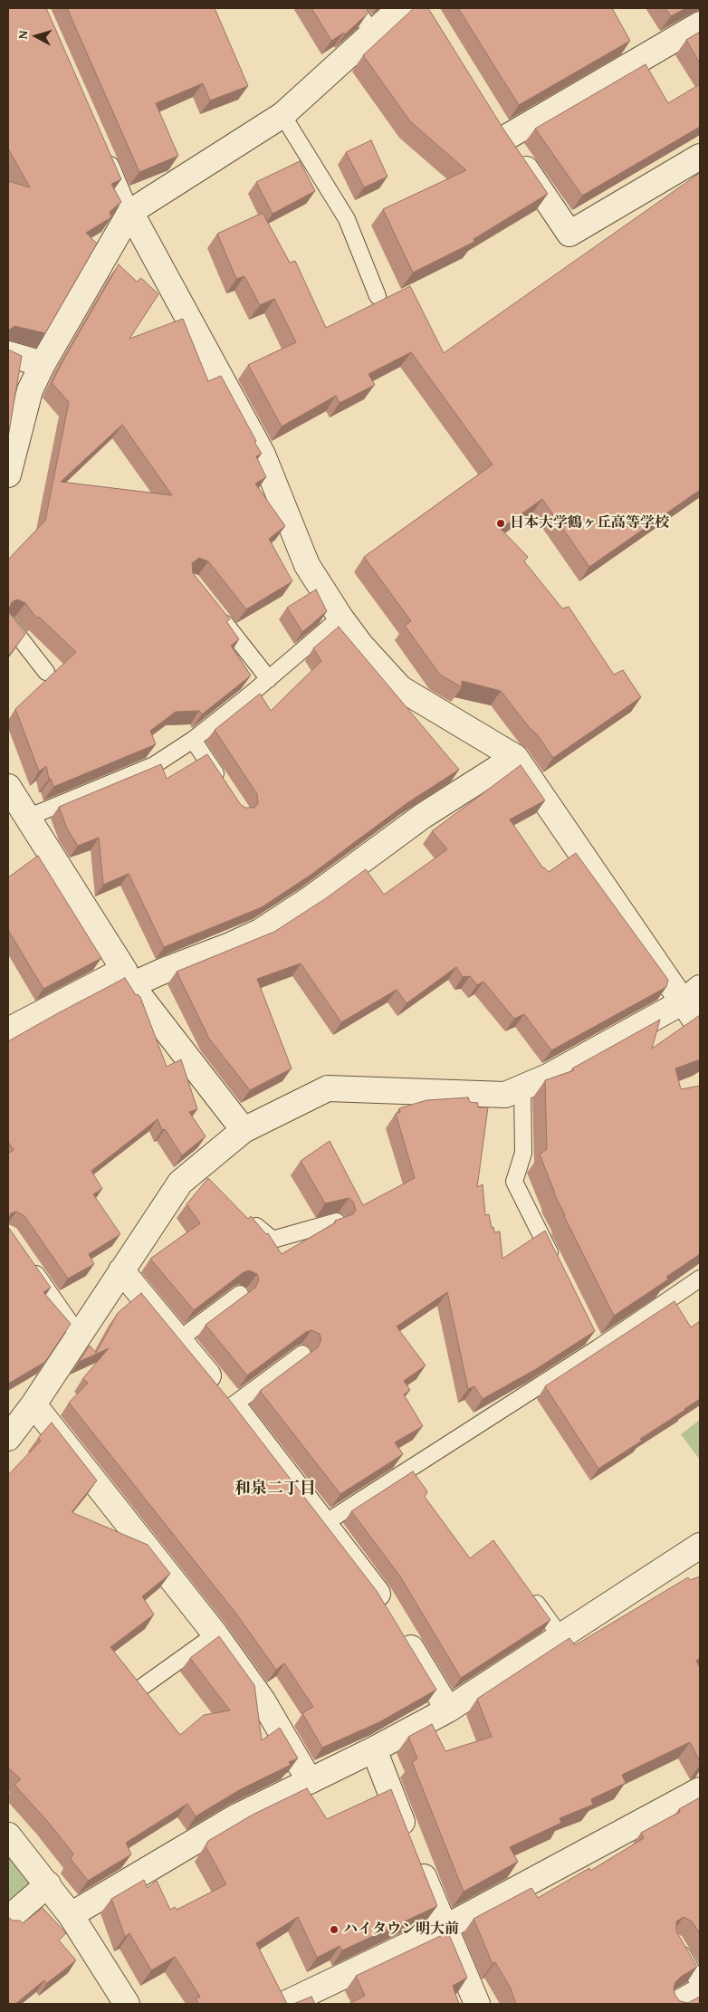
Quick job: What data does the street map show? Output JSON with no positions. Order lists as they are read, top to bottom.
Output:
{
  "districts": ["和泉二丁目"],
  "places": ["日本大学鶴ヶ丘高等学校", "ハイタウン明大前"],
  "north": "left"
}
